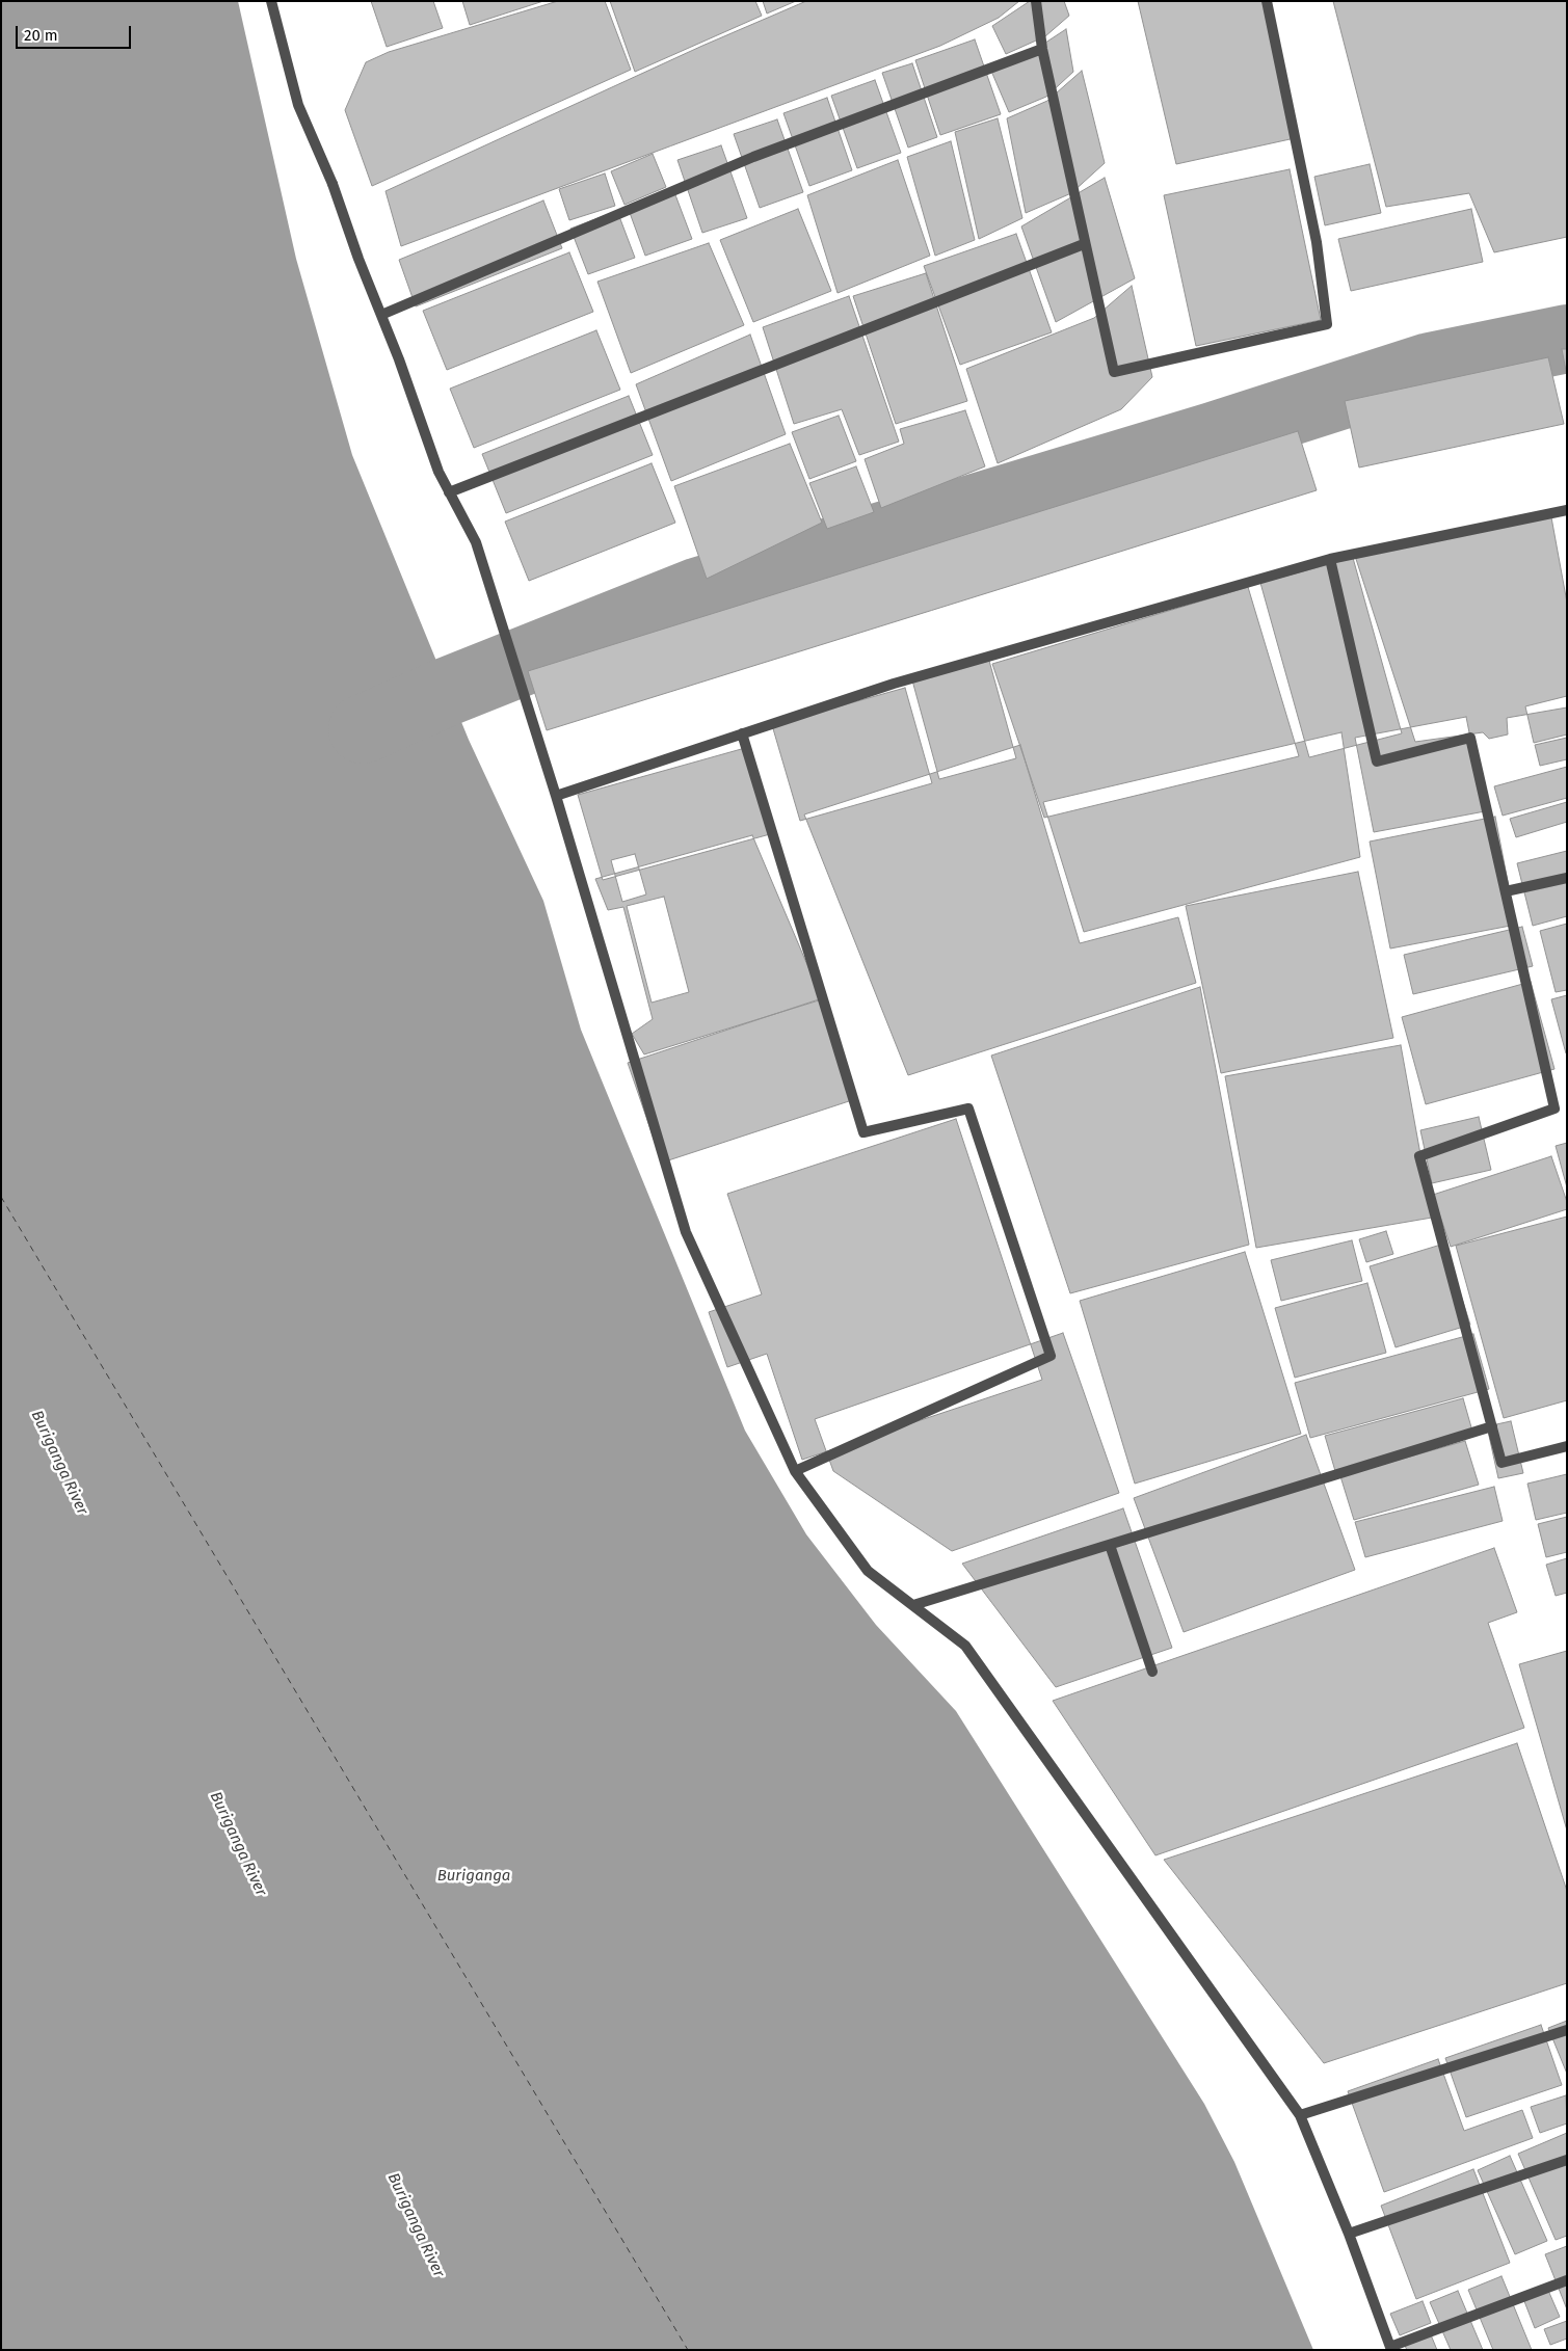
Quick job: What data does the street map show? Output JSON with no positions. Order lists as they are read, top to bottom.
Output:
{
  "water": ["Buriganga River", "Buriganga"],
  "scale_bar": "20 m"
}
